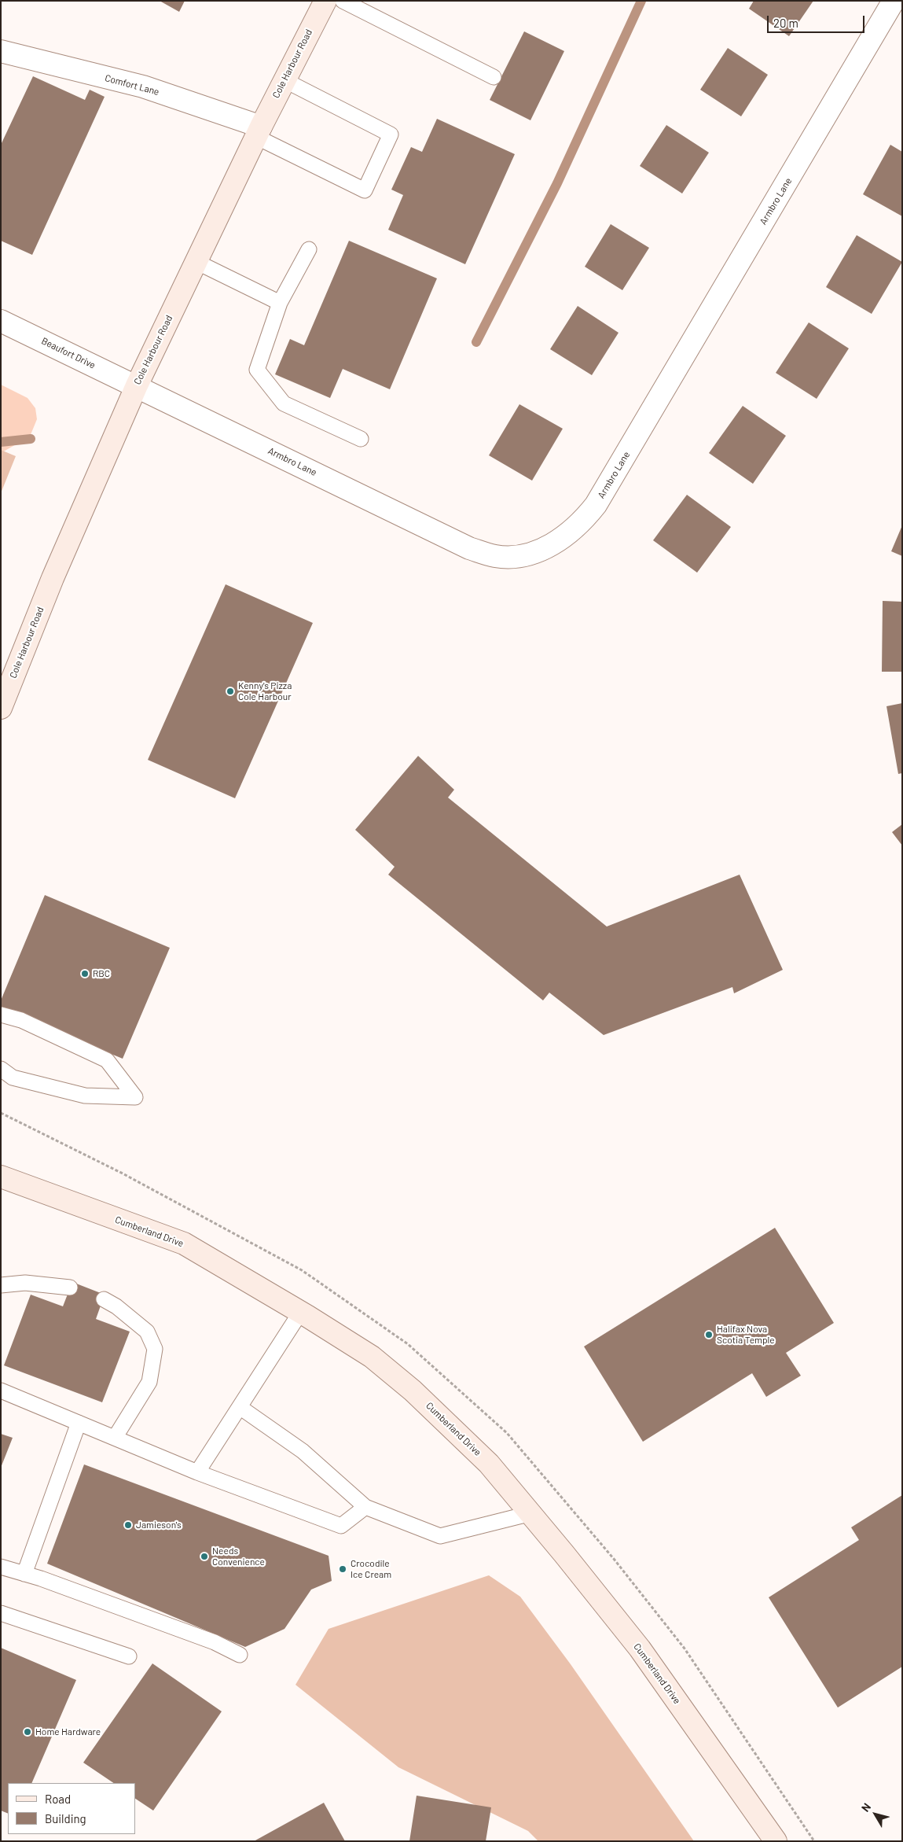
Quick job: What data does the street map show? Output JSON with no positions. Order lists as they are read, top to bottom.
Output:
{
  "streets": {
    "street": [
      "Cole Harbour Road",
      "Comfort Lane",
      "Armbro Lane",
      "Beaufort Drive",
      "Cumberland Drive"
    ]
  },
  "crossings": [
    ["Cole Harbour Road", "Comfort Lane"],
    ["Cole Harbour Road", "Armbro Lane"],
    ["Cole Harbour Road", "Beaufort Drive"],
    ["Armbro Lane", "Beaufort Drive"]
  ],
  "places": [
    "Kenny's Pizza Cole Harbour",
    "RBC",
    "Halifax Nova Scotia Temple",
    "Jamieson's",
    "Needs Convenience",
    "Crocodile Ice Cream",
    "Home Hardware"
  ],
  "legend": ["Road", "Building"],
  "scale_bar": "20 m",
  "north": "top left"
}
